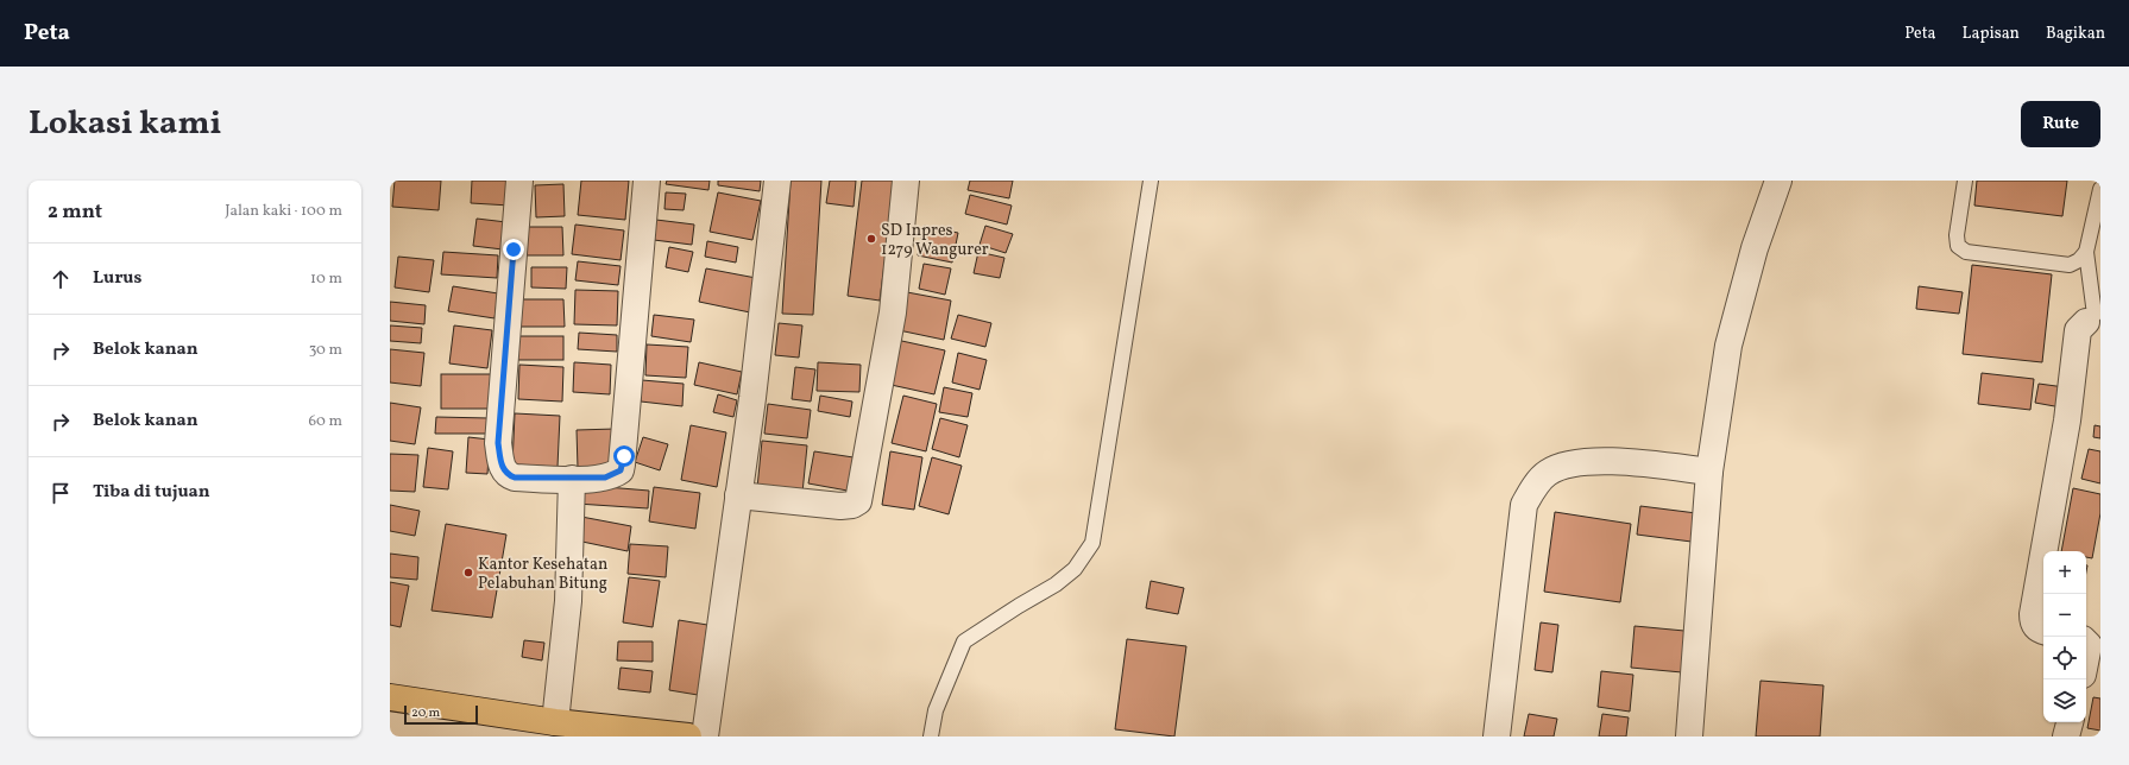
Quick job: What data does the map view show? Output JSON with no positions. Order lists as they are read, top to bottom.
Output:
{
  "places": ["SD Inpres 1279 Wangurer", "Kantor Kesehatan Pelabuhan Bitung"],
  "scale_bar": "20 m",
  "page": {
    "header": "Peta",
    "nav": ["Peta", "Lapisan", "Bagikan"],
    "title": "Lokasi kami",
    "buttons": "Rute",
    "heading": ["2 mnt", "Jalan kaki · 100 m"],
    "list": [
      ["Lurus", "10 m"],
      ["Belok kanan", "30 m"],
      ["Belok kanan", "60 m"],
      "Tiba di tujuan"
    ],
    "map_buttons": ["+", "−"],
    "scale": "20 m"
  }
}
